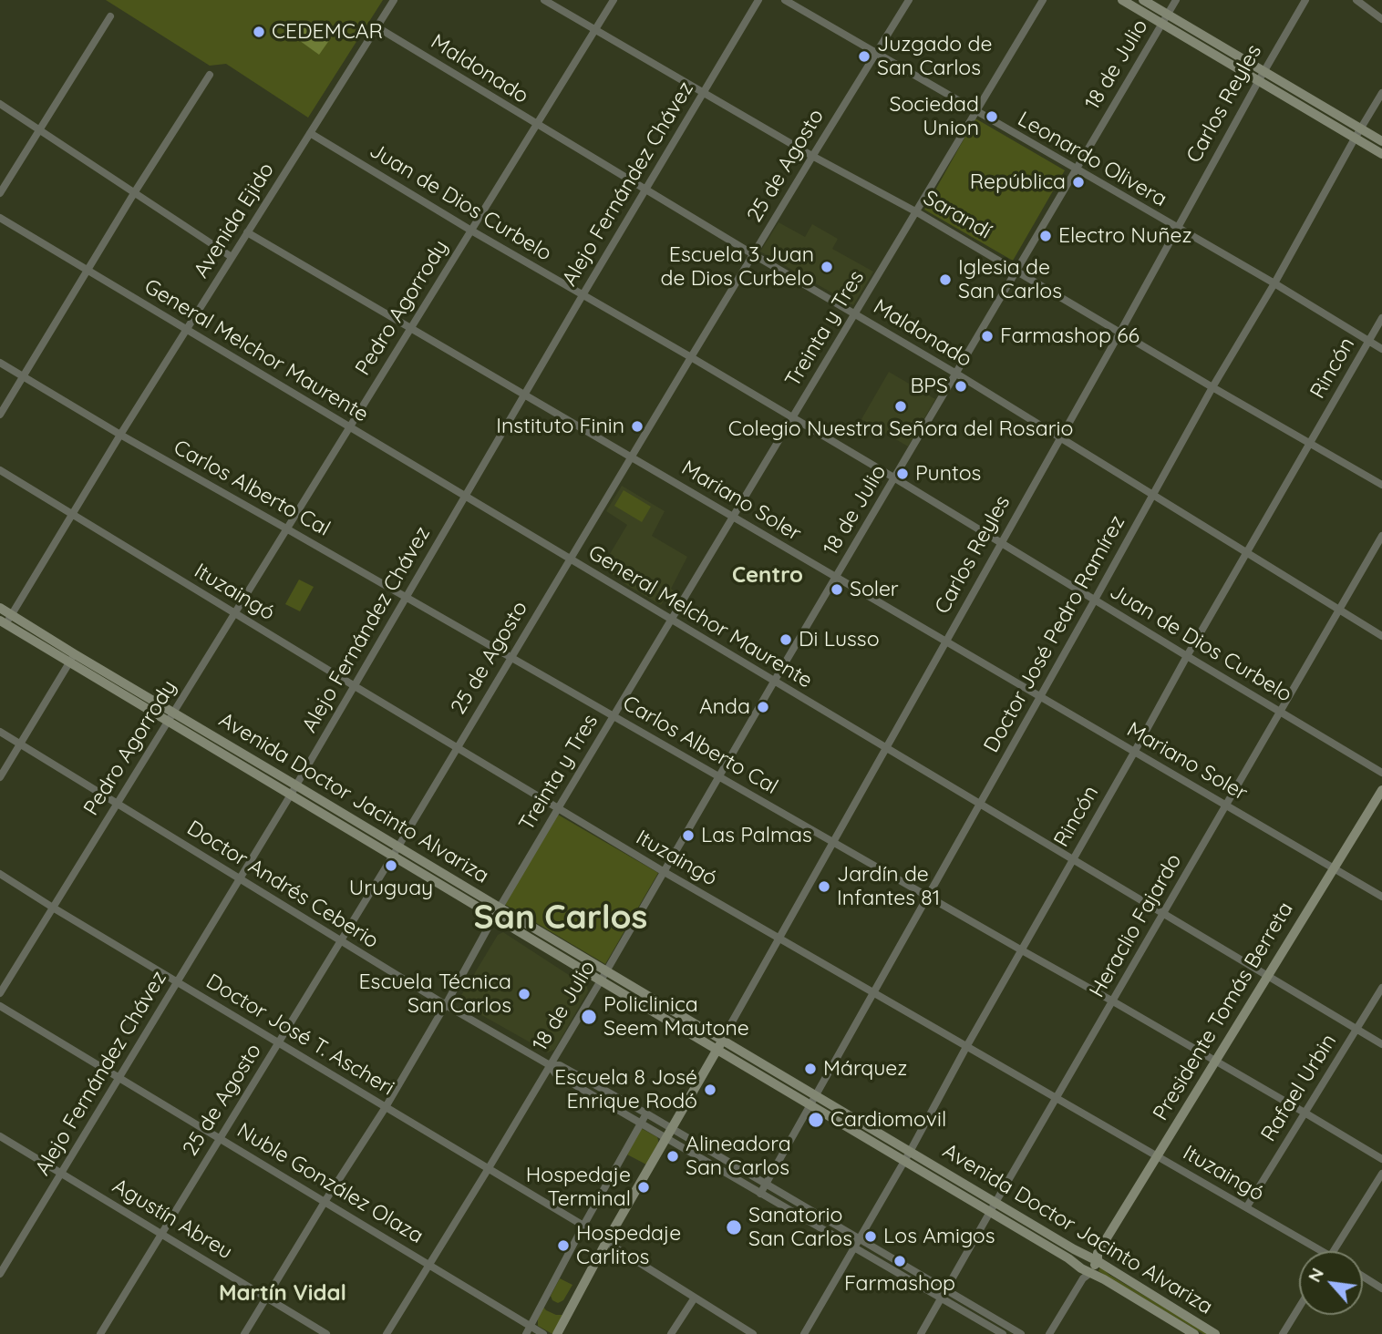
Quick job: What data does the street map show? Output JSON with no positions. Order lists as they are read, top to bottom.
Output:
{
  "streets": {
    "main road": ["Carlos Reyles", "Avenida Doctor Jacinto Alvariza", "Presidente Tomás Berreta"],
    "street": [
      "18 de Julio",
      "Maldonado",
      "Leonardo Olivera",
      "25 de Agosto",
      "Alejo Fernández Chávez",
      "Juan de Dios Curbelo",
      "Sarandí",
      "Avenida Ejido",
      "Pedro Agorrody",
      "Treinta y Tres",
      "General Melchor Maurente",
      "Rincón",
      "Carlos Alberto Cal",
      "Mariano Soler",
      "Ituzaingó",
      "Doctor José Pedro Ramírez",
      "Doctor Andrés Ceberio",
      "Heraclio Fajardo",
      "Doctor José T. Ascheri",
      "Rafael Urbin",
      "Nuble González Olaza",
      "Agustín Abreu"
    ]
  },
  "crossings": [
    ["18 de Julio", "Maldonado"],
    ["18 de Julio", "Leonardo Olivera"],
    ["18 de Julio", "Juan de Dios Curbelo"],
    ["18 de Julio", "Sarandí"],
    ["18 de Julio", "General Melchor Maurente"],
    ["18 de Julio", "Carlos Alberto Cal"],
    ["18 de Julio", "Mariano Soler"],
    ["18 de Julio", "Ituzaingó"],
    ["18 de Julio", "Avenida Doctor Jacinto Alvariza"],
    ["18 de Julio", "Doctor Andrés Ceberio"],
    ["18 de Julio", "Doctor José T. Ascheri"],
    ["18 de Julio", "Nuble González Olaza"],
    ["Maldonado", "Carlos Reyles"],
    ["Maldonado", "25 de Agosto"],
    ["Maldonado", "Alejo Fernández Chávez"],
    ["Maldonado", "Avenida Ejido"],
    ["Maldonado", "Pedro Agorrody"],
    ["Maldonado", "Treinta y Tres"],
    ["Maldonado", "Rincón"],
    ["Maldonado", "Doctor José Pedro Ramírez"],
    ["Maldonado", "Heraclio Fajardo"],
    ["Carlos Reyles", "Leonardo Olivera"],
    ["Carlos Reyles", "Juan de Dios Curbelo"],
    ["Carlos Reyles", "Sarandí"],
    ["Carlos Reyles", "General Melchor Maurente"],
    ["Carlos Reyles", "Carlos Alberto Cal"],
    ["Carlos Reyles", "Mariano Soler"],
    ["Carlos Reyles", "Ituzaingó"],
    ["Carlos Reyles", "Avenida Doctor Jacinto Alvariza"],
    ["Carlos Reyles", "Doctor Andrés Ceberio"],
    ["Leonardo Olivera", "25 de Agosto"],
    ["Leonardo Olivera", "Treinta y Tres"],
    ["Leonardo Olivera", "Rincón"],
    ["Leonardo Olivera", "Doctor José Pedro Ramírez"],
    ["25 de Agosto", "Juan de Dios Curbelo"],
    ["25 de Agosto", "Sarandí"],
    ["25 de Agosto", "General Melchor Maurente"],
    ["25 de Agosto", "Carlos Alberto Cal"],
    ["25 de Agosto", "Mariano Soler"],
    ["25 de Agosto", "Ituzaingó"],
    ["25 de Agosto", "Avenida Doctor Jacinto Alvariza"],
    ["25 de Agosto", "Doctor Andrés Ceberio"],
    ["25 de Agosto", "Doctor José T. Ascheri"],
    ["25 de Agosto", "Nuble González Olaza"],
    ["25 de Agosto", "Agustín Abreu"],
    ["Alejo Fernández Chávez", "Juan de Dios Curbelo"],
    ["Alejo Fernández Chávez", "Sarandí"],
    ["Alejo Fernández Chávez", "General Melchor Maurente"],
    ["Alejo Fernández Chávez", "Carlos Alberto Cal"],
    ["Alejo Fernández Chávez", "Mariano Soler"],
    ["Alejo Fernández Chávez", "Ituzaingó"],
    ["Alejo Fernández Chávez", "Avenida Doctor Jacinto Alvariza"],
    ["Alejo Fernández Chávez", "Doctor Andrés Ceberio"],
    ["Alejo Fernández Chávez", "Doctor José T. Ascheri"],
    ["Alejo Fernández Chávez", "Nuble González Olaza"],
    ["Alejo Fernández Chávez", "Agustín Abreu"],
    ["Juan de Dios Curbelo", "Avenida Ejido"],
    ["Juan de Dios Curbelo", "Pedro Agorrody"],
    ["Juan de Dios Curbelo", "Treinta y Tres"],
    ["Juan de Dios Curbelo", "Rincón"],
    ["Juan de Dios Curbelo", "Doctor José Pedro Ramírez"],
    ["Juan de Dios Curbelo", "Heraclio Fajardo"],
    ["Sarandí", "Pedro Agorrody"],
    ["Sarandí", "Treinta y Tres"],
    ["Sarandí", "Rincón"],
    ["Sarandí", "Doctor José Pedro Ramírez"],
    ["Avenida Ejido", "General Melchor Maurente"],
    ["Avenida Ejido", "Carlos Alberto Cal"],
    ["Avenida Ejido", "Mariano Soler"],
    ["Avenida Ejido", "Ituzaingó"],
    ["Avenida Ejido", "Avenida Doctor Jacinto Alvariza"],
    ["Pedro Agorrody", "General Melchor Maurente"],
    ["Pedro Agorrody", "Carlos Alberto Cal"],
    ["Pedro Agorrody", "Mariano Soler"],
    ["Pedro Agorrody", "Ituzaingó"],
    ["Pedro Agorrody", "Avenida Doctor Jacinto Alvariza"],
    ["Pedro Agorrody", "Doctor Andrés Ceberio"],
    ["Pedro Agorrody", "Doctor José T. Ascheri"],
    ["Treinta y Tres", "General Melchor Maurente"],
    ["Treinta y Tres", "Carlos Alberto Cal"],
    ["Treinta y Tres", "Mariano Soler"],
    ["Treinta y Tres", "Ituzaingó"],
    ["Treinta y Tres", "Avenida Doctor Jacinto Alvariza"],
    ["Treinta y Tres", "Doctor Andrés Ceberio"],
    ["Treinta y Tres", "Doctor José T. Ascheri"],
    ["Treinta y Tres", "Nuble González Olaza"],
    ["Treinta y Tres", "Agustín Abreu"],
    ["General Melchor Maurente", "Rincón"],
    ["General Melchor Maurente", "Doctor José Pedro Ramírez"],
    ["General Melchor Maurente", "Heraclio Fajardo"],
    ["General Melchor Maurente", "Presidente Tomás Berreta"],
    ["General Melchor Maurente", "Rafael Urbin"],
    ["Rincón", "Carlos Alberto Cal"],
    ["Rincón", "Mariano Soler"],
    ["Rincón", "Ituzaingó"],
    ["Rincón", "Avenida Doctor Jacinto Alvariza"],
    ["Rincón", "Doctor Andrés Ceberio"],
    ["Carlos Alberto Cal", "Doctor José Pedro Ramírez"],
    ["Carlos Alberto Cal", "Heraclio Fajardo"],
    ["Carlos Alberto Cal", "Presidente Tomás Berreta"],
    ["Carlos Alberto Cal", "Rafael Urbin"],
    ["Mariano Soler", "Doctor José Pedro Ramírez"],
    ["Mariano Soler", "Heraclio Fajardo"],
    ["Mariano Soler", "Presidente Tomás Berreta"],
    ["Ituzaingó", "Doctor José Pedro Ramírez"],
    ["Ituzaingó", "Heraclio Fajardo"],
    ["Ituzaingó", "Presidente Tomás Berreta"],
    ["Ituzaingó", "Rafael Urbin"],
    ["Doctor José Pedro Ramírez", "Avenida Doctor Jacinto Alvariza"],
    ["Doctor José Pedro Ramírez", "Doctor Andrés Ceberio"],
    ["Avenida Doctor Jacinto Alvariza", "Heraclio Fajardo"],
    ["Avenida Doctor Jacinto Alvariza", "Presidente Tomás Berreta"],
    ["Doctor Andrés Ceberio", "Heraclio Fajardo"]
  ],
  "districts": ["Centro", "San Carlos", "Martín Vidal"],
  "places": [
    "CEDEMCAR",
    "Juzgado de San Carlos",
    "Sociedad Union",
    "República",
    "Electro Nuñez",
    "Escuela 3 Juan de Dios Curbelo",
    "Iglesia de San Carlos",
    "Farmashop 66",
    "BPS",
    "Colegio Nuestra Señora del Rosario",
    "Instituto Finin",
    "Puntos",
    "Soler",
    "Di Lusso",
    "Anda",
    "Las Palmas",
    "Uruguay",
    "Jardín de Infantes 81",
    "Escuela Técnica San Carlos",
    "Policlinica Seem Mautone",
    "Márquez",
    "Escuela 8 José Enrique Rodó",
    "Cardiomovil",
    "Alineadora San Carlos",
    "Hospedaje Terminal",
    "Sanatorio San Carlos",
    "Los Amigos",
    "Hospedaje Carlitos",
    "Farmashop"
  ],
  "north": "top left"
}
